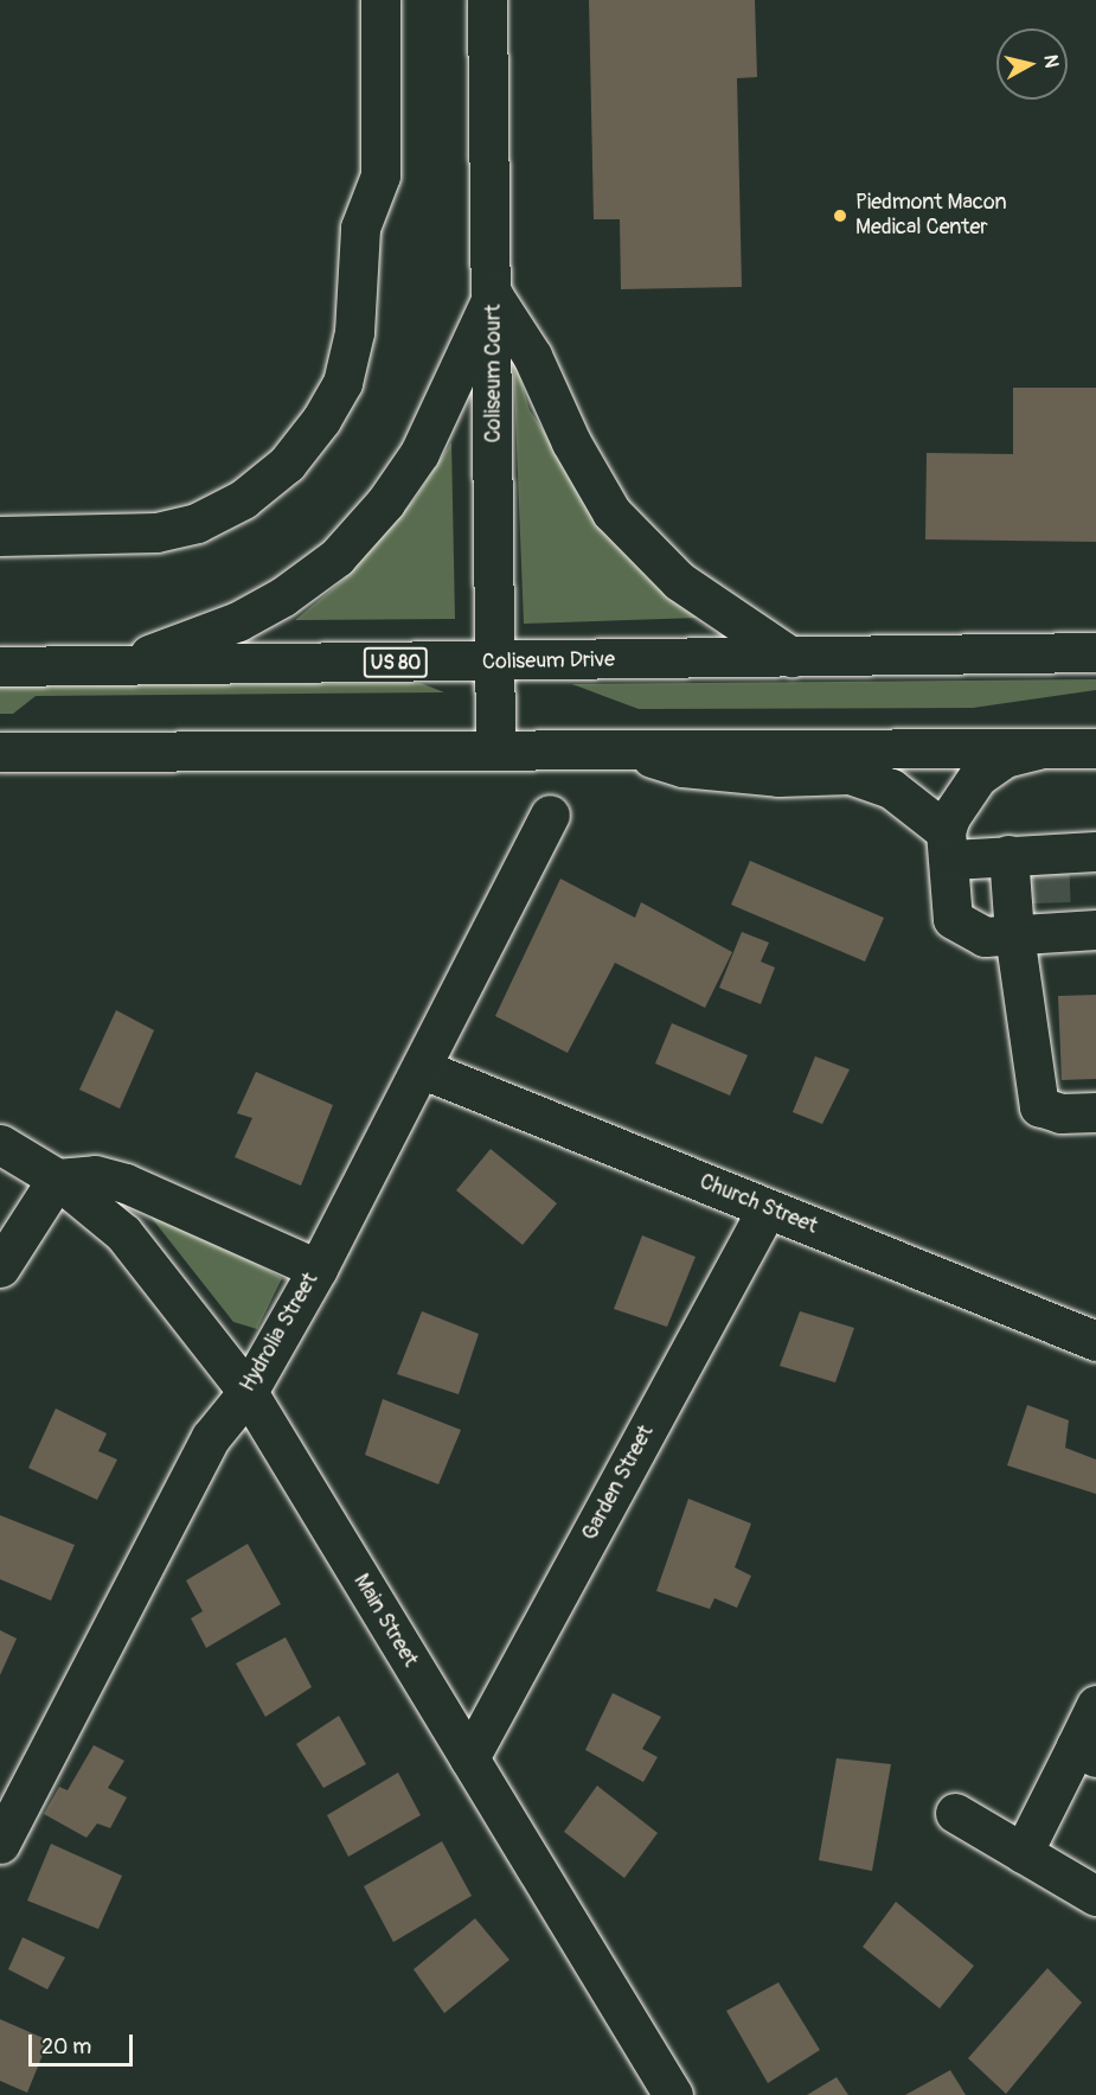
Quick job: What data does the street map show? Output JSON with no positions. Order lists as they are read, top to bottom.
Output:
{
  "streets": {
    "street": [
      "Coliseum Court",
      "Coliseum Drive",
      "US 80",
      "Church Street",
      "Hydrolia Street",
      "Garden Street",
      "Main Street"
    ]
  },
  "crossings": [
    ["Coliseum Court", "Coliseum Drive"],
    ["Church Street", "Hydrolia Street"],
    ["Church Street", "Garden Street"],
    ["Hydrolia Street", "Main Street"],
    ["Garden Street", "Main Street"]
  ],
  "places": ["Piedmont Macon Medical Center"],
  "scale_bar": "20 m",
  "north": "right"
}
